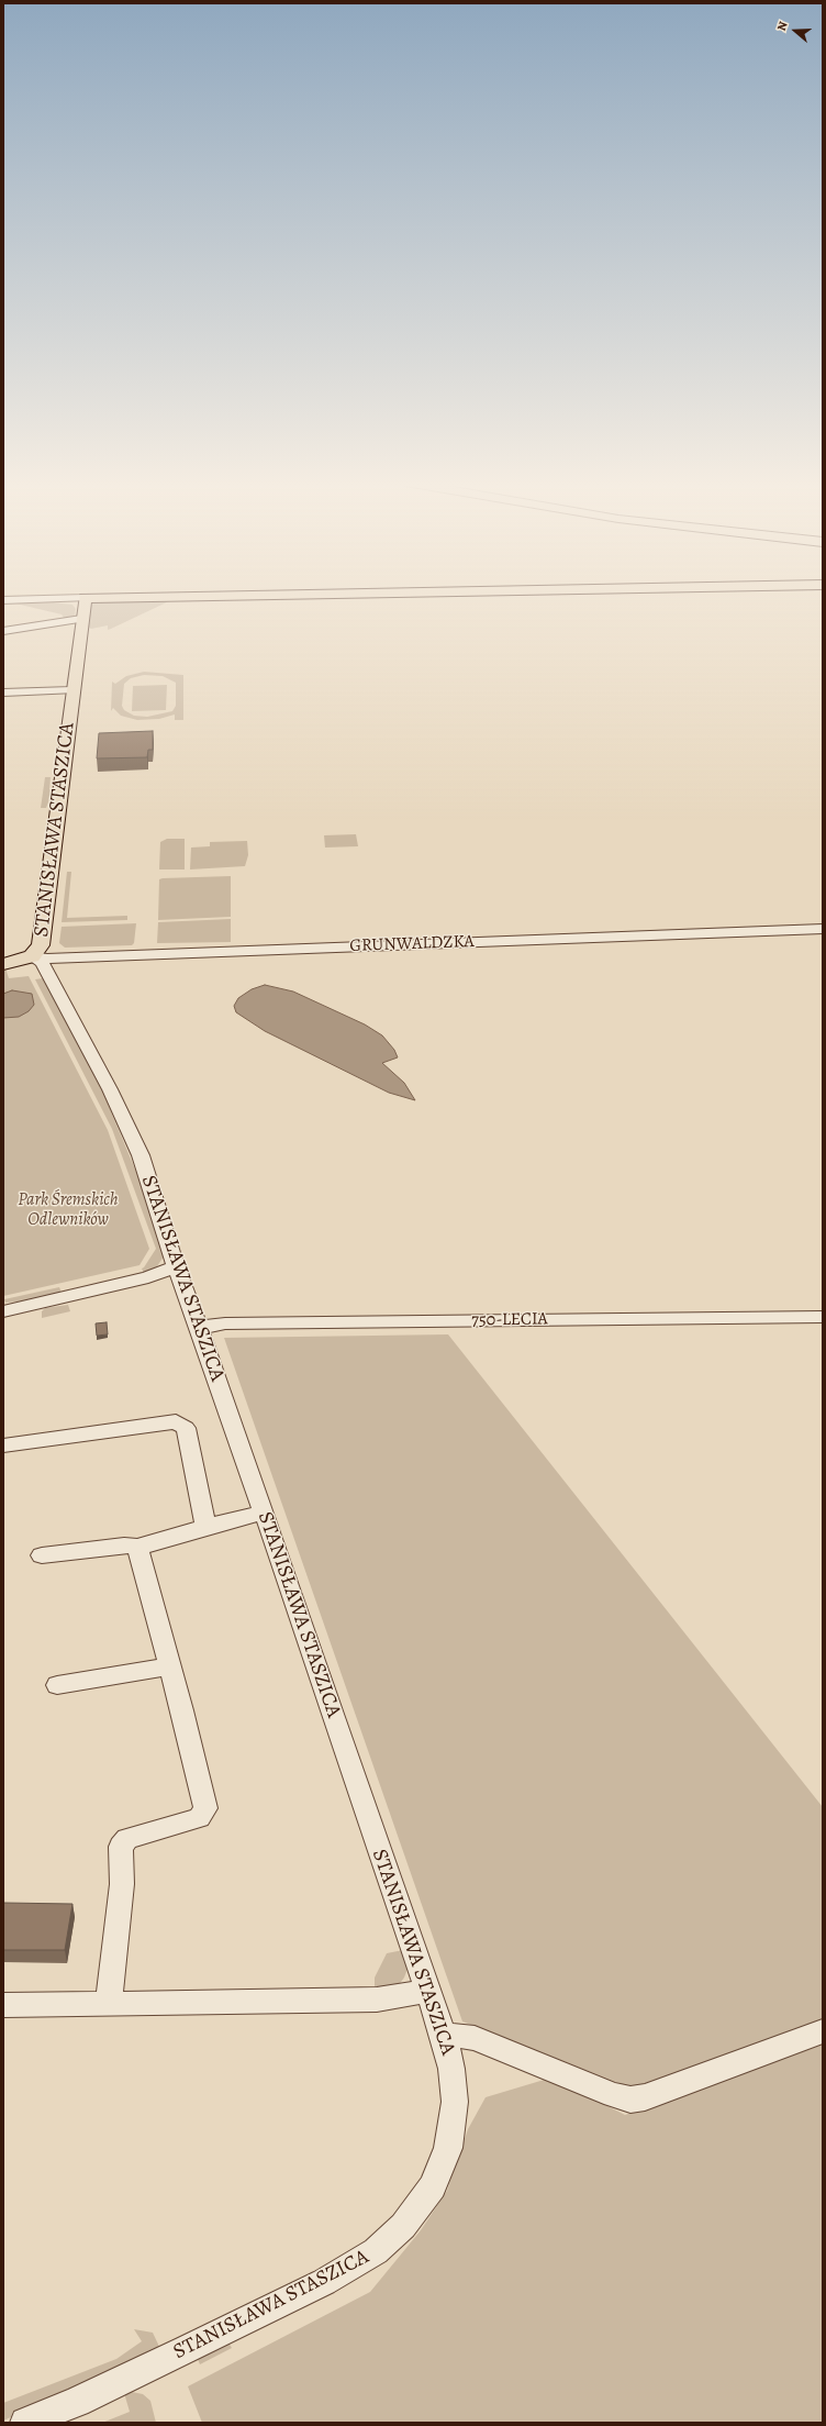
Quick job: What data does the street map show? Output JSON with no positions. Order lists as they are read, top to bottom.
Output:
{
  "streets": {
    "main road": ["STANISŁAWA STASZICA", "GRUNWALDZKA"],
    "street": ["750-LECIA"]
  },
  "crossings": [
    ["STANISŁAWA STASZICA", "GRUNWALDZKA"],
    ["STANISŁAWA STASZICA", "750-LECIA"]
  ],
  "parks": ["Park Śremskich Odlewników"],
  "north": "left"
}
